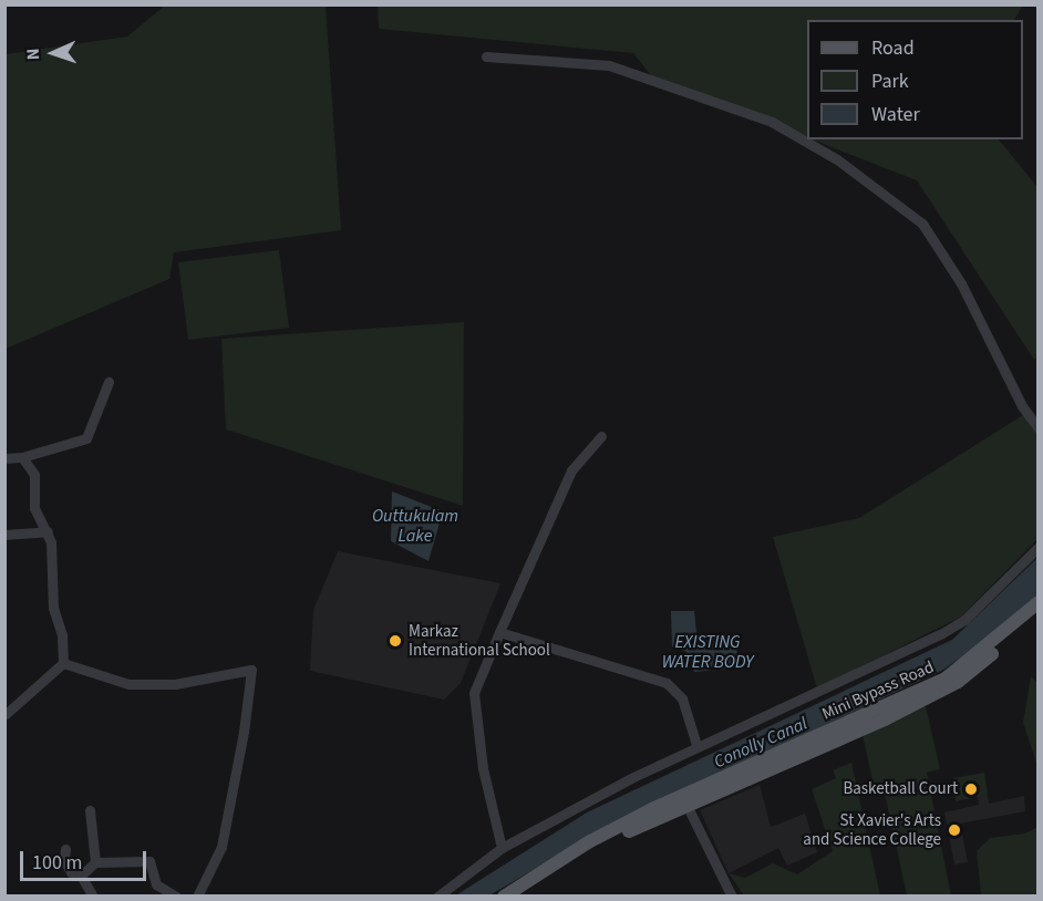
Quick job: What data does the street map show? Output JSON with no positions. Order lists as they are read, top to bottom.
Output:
{
  "streets": {
    "main road": ["Mini Bypass Road"]
  },
  "water": ["Outtukulam Lake", "EXISTING WATER BODY", "Conolly Canal"],
  "places": ["Markaz International School", "Basketball Court", "St Xavier's Arts and Science College"],
  "legend": ["Road", "Park", "Water"],
  "scale_bar": "100 m",
  "north": "left"
}
